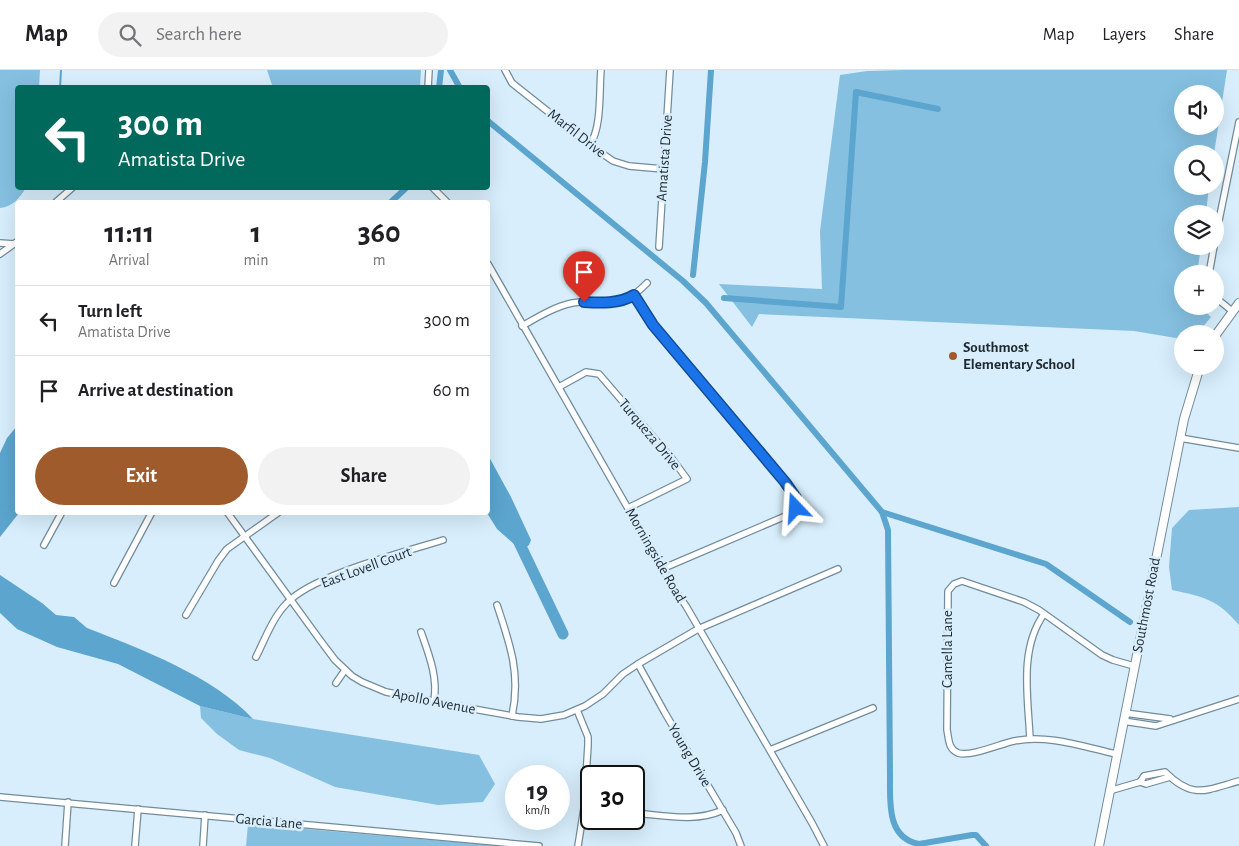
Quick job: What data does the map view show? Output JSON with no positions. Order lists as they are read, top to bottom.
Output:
{
  "streets": {
    "main road": ["Southmost Road"],
    "street": [
      "Marfil Drive",
      "Amatista Drive",
      "Turqueza Drive",
      "Morningside Road",
      "East Lovell Court",
      "Camella Lane",
      "Apollo Avenue",
      "Young Drive",
      "Garcia Lane"
    ]
  },
  "crossings": [
    ["Marfil Drive", "Amatista Drive"],
    ["Turqueza Drive", "Morningside Road"],
    ["Morningside Road", "Apollo Avenue"],
    ["East Lovell Court", "Apollo Avenue"],
    ["Southmost Road", "Camella Lane"],
    ["Apollo Avenue", "Young Drive"]
  ],
  "places": ["Southmost Elementary School"],
  "page": {
    "header": "Map",
    "search": "Search here",
    "nav": ["Map", "Layers", "Share"],
    "map_buttons": ["+", "−"],
    "turn": ["300 m", "Amatista Drive"],
    "eta": [
      "11:11",
      "Arrival",
      "1",
      "min",
      "360",
      "m"
    ],
    "list": [
      {
        "name": "Turn left",
        "note": "Amatista Drive",
        "value": "300 m"
      },
      {
        "name": "Arrive at destination",
        "value": "60 m"
      }
    ],
    "buttons": ["Exit", "Share"],
    "speed": "19 km/h",
    "limit": "30"
  }
}
